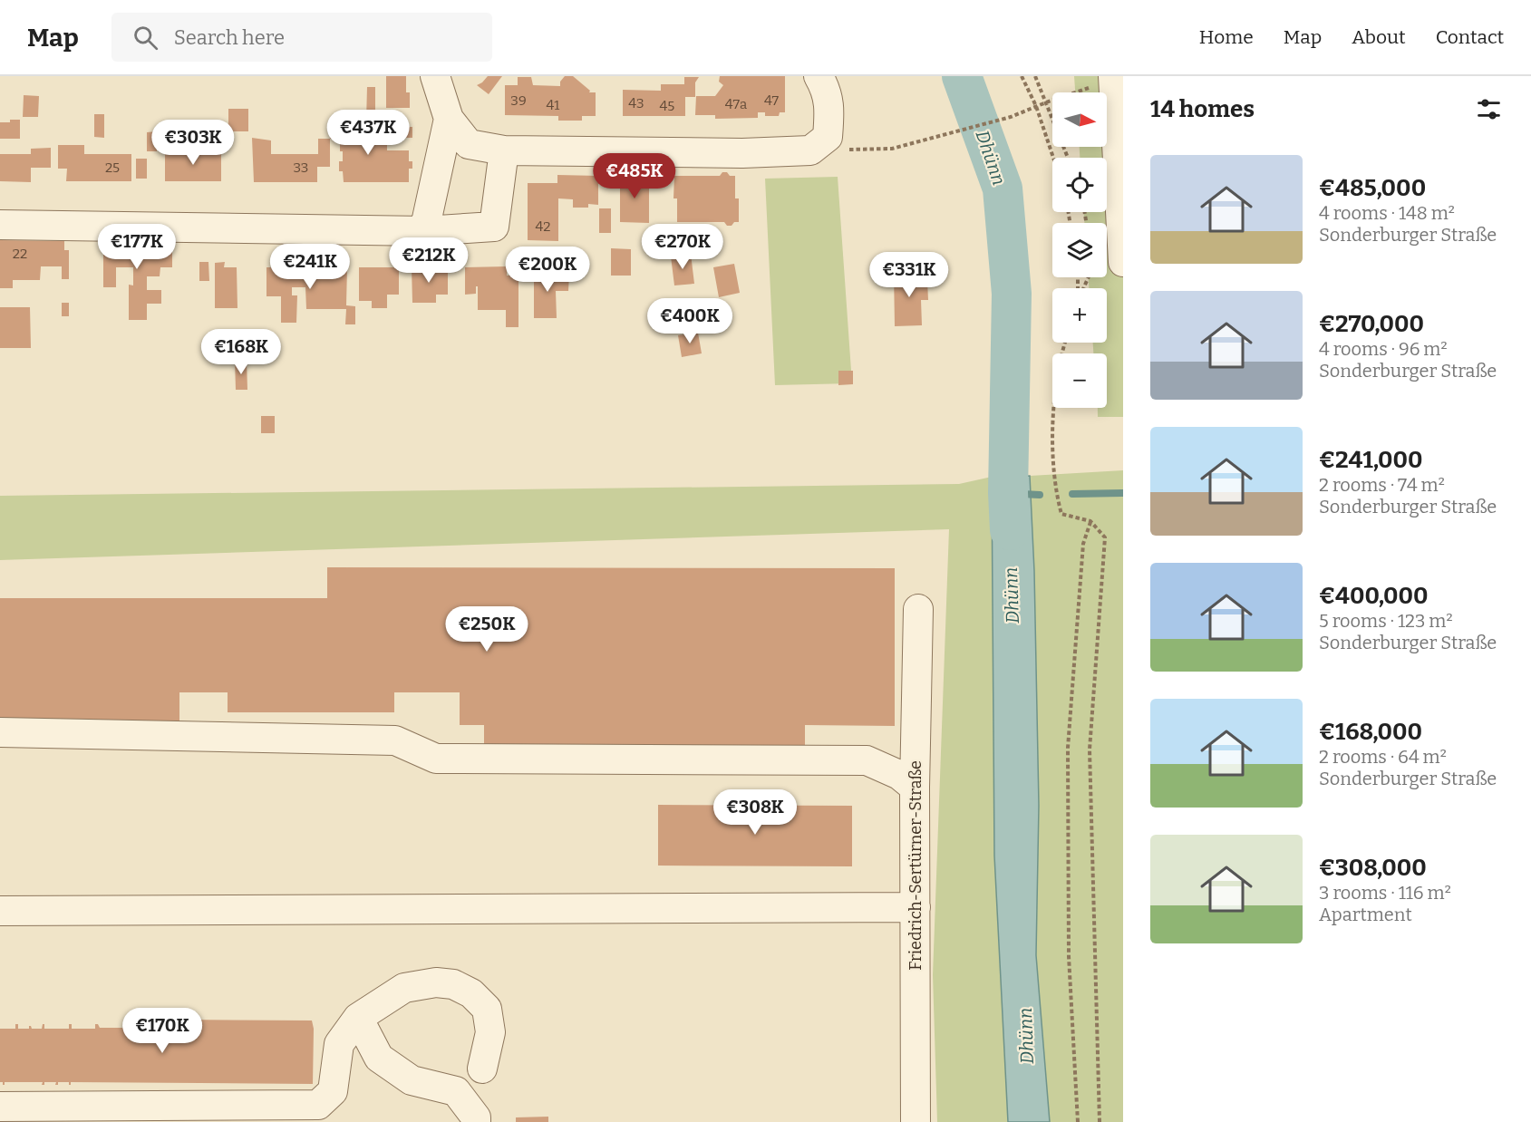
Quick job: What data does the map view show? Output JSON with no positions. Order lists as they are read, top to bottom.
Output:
{
  "streets": {
    "street": ["Friedrich-Sertürner-Straße"]
  },
  "water": ["Dhünn"],
  "house_numbers": [
    "39",
    "47",
    "43",
    "47a",
    "41",
    "45",
    "25",
    "33",
    "42",
    "22"
  ],
  "north": "right",
  "page": {
    "header": "Map",
    "search": "Search here",
    "nav": [
      "Home",
      "Map",
      "About",
      "Contact"
    ],
    "heading": "14 homes",
    "map_buttons": ["+", "−"],
    "price": [
      "€437K",
      "€303K",
      "€485K",
      "€177K",
      "€270K",
      "€212K",
      "€241K",
      "€200K",
      "€331K",
      "€400K",
      "€168K",
      "€250K",
      "€308K",
      "€170K"
    ],
    "list": [
      {
        "name": "€485,000",
        "note": "4 rooms · 148 m² · Sonderburger Straße"
      },
      {
        "name": "€270,000",
        "note": "4 rooms · 96 m² · Sonderburger Straße"
      },
      {
        "name": "€241,000",
        "note": "2 rooms · 74 m² · Sonderburger Straße"
      },
      {
        "name": "€400,000",
        "note": "5 rooms · 123 m² · Sonderburger Straße"
      },
      {
        "name": "€168,000",
        "note": "2 rooms · 64 m² · Sonderburger Straße"
      },
      {
        "name": "€308,000",
        "note": "3 rooms · 116 m² · Apartment"
      }
    ]
  }
}
